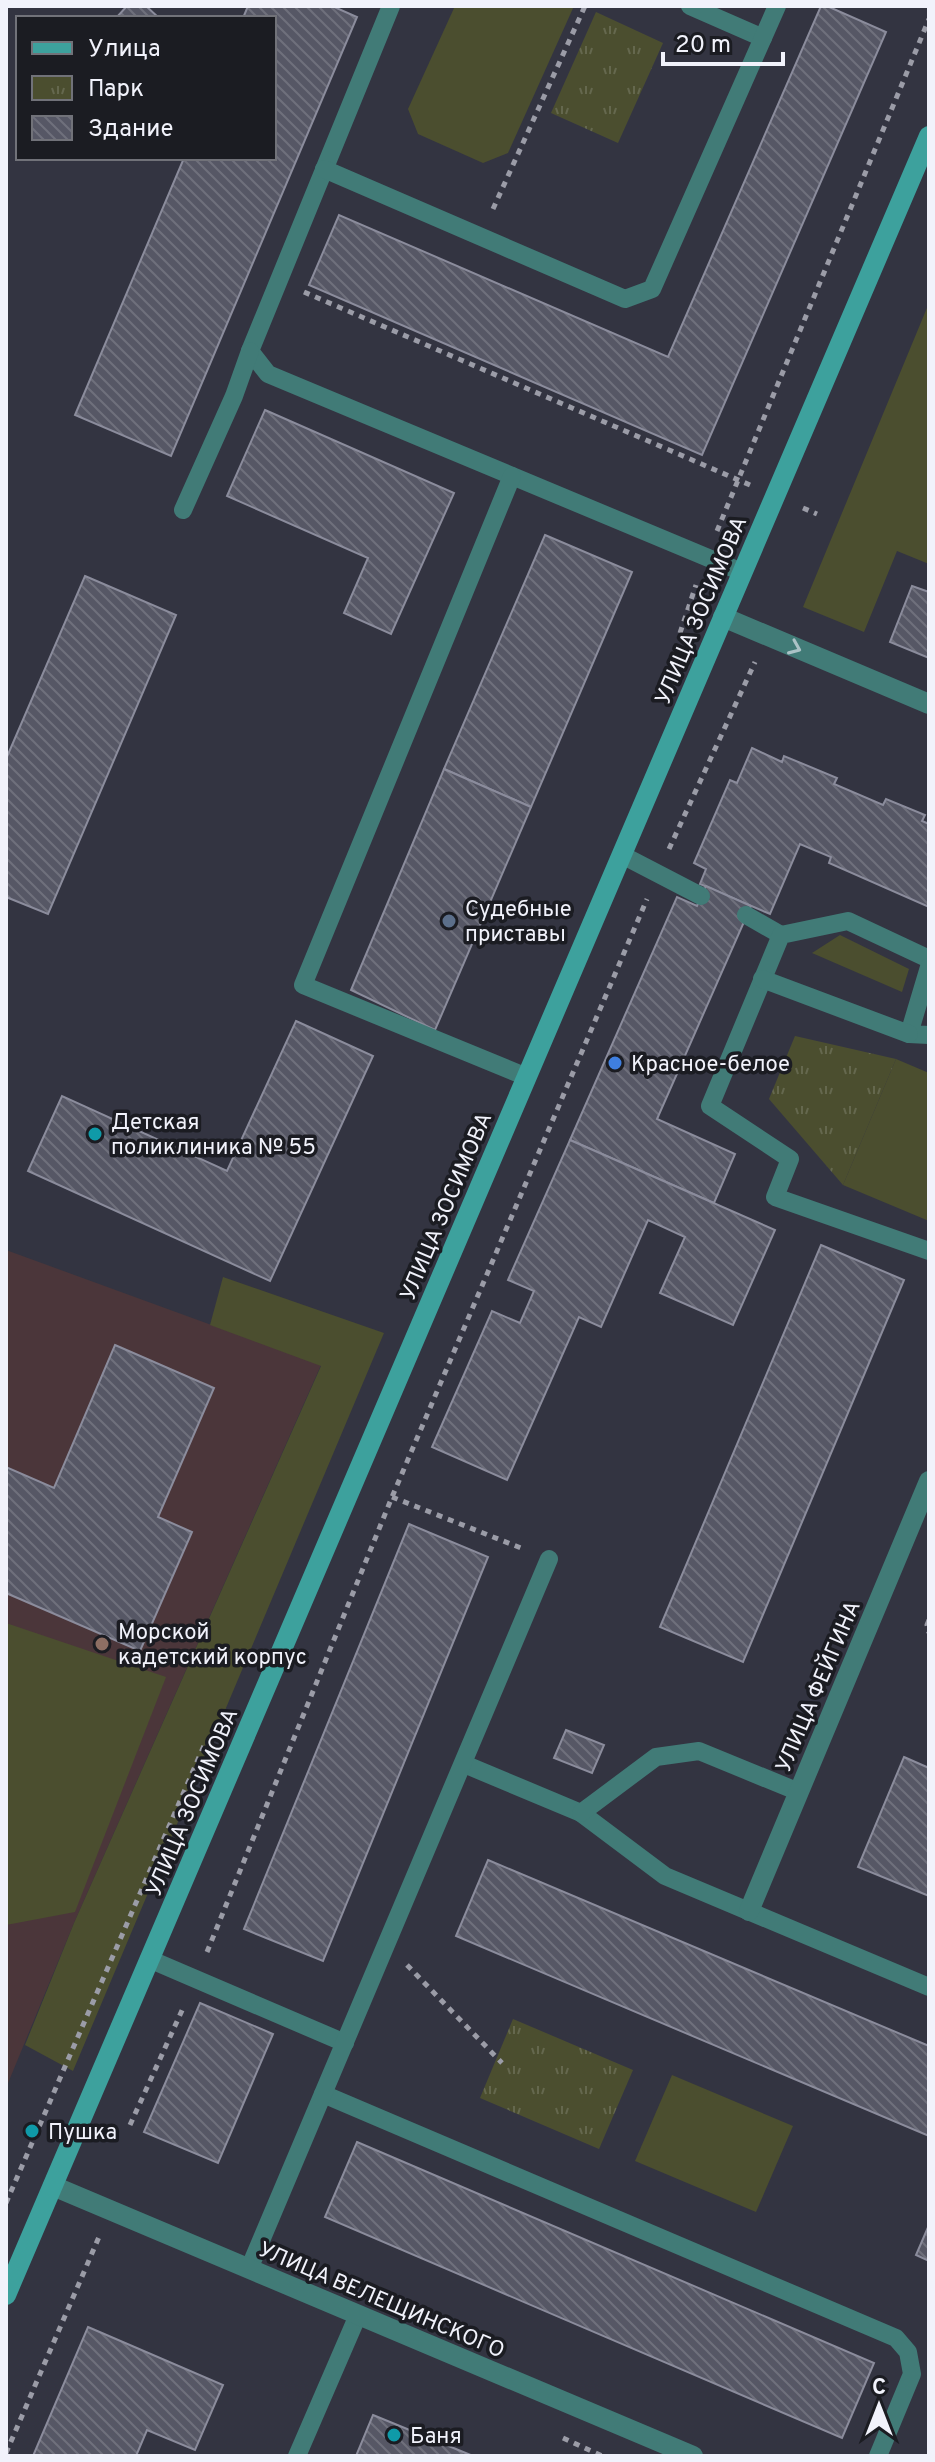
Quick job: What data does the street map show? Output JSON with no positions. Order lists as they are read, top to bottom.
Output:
{
  "streets": {
    "main road": ["УЛИЦА ЗОСИМОВА"],
    "street": ["УЛИЦА ФЕЙГИНА", "УЛИЦА ВЕЛЕЩИНСКОГО"]
  },
  "crossings": [
    ["УЛИЦА ЗОСИМОВА", "УЛИЦА ВЕЛЕЩИНСКОГО"]
  ],
  "places": [
    "Судебные приставы",
    "Красное-белое",
    "Детская поликлиника № 55",
    "Морской кадетский корпус",
    "Пушка",
    "Баня"
  ],
  "legend": ["Улица", "Парк", "Здание"],
  "scale_bar": "20 m",
  "north": "top"
}
